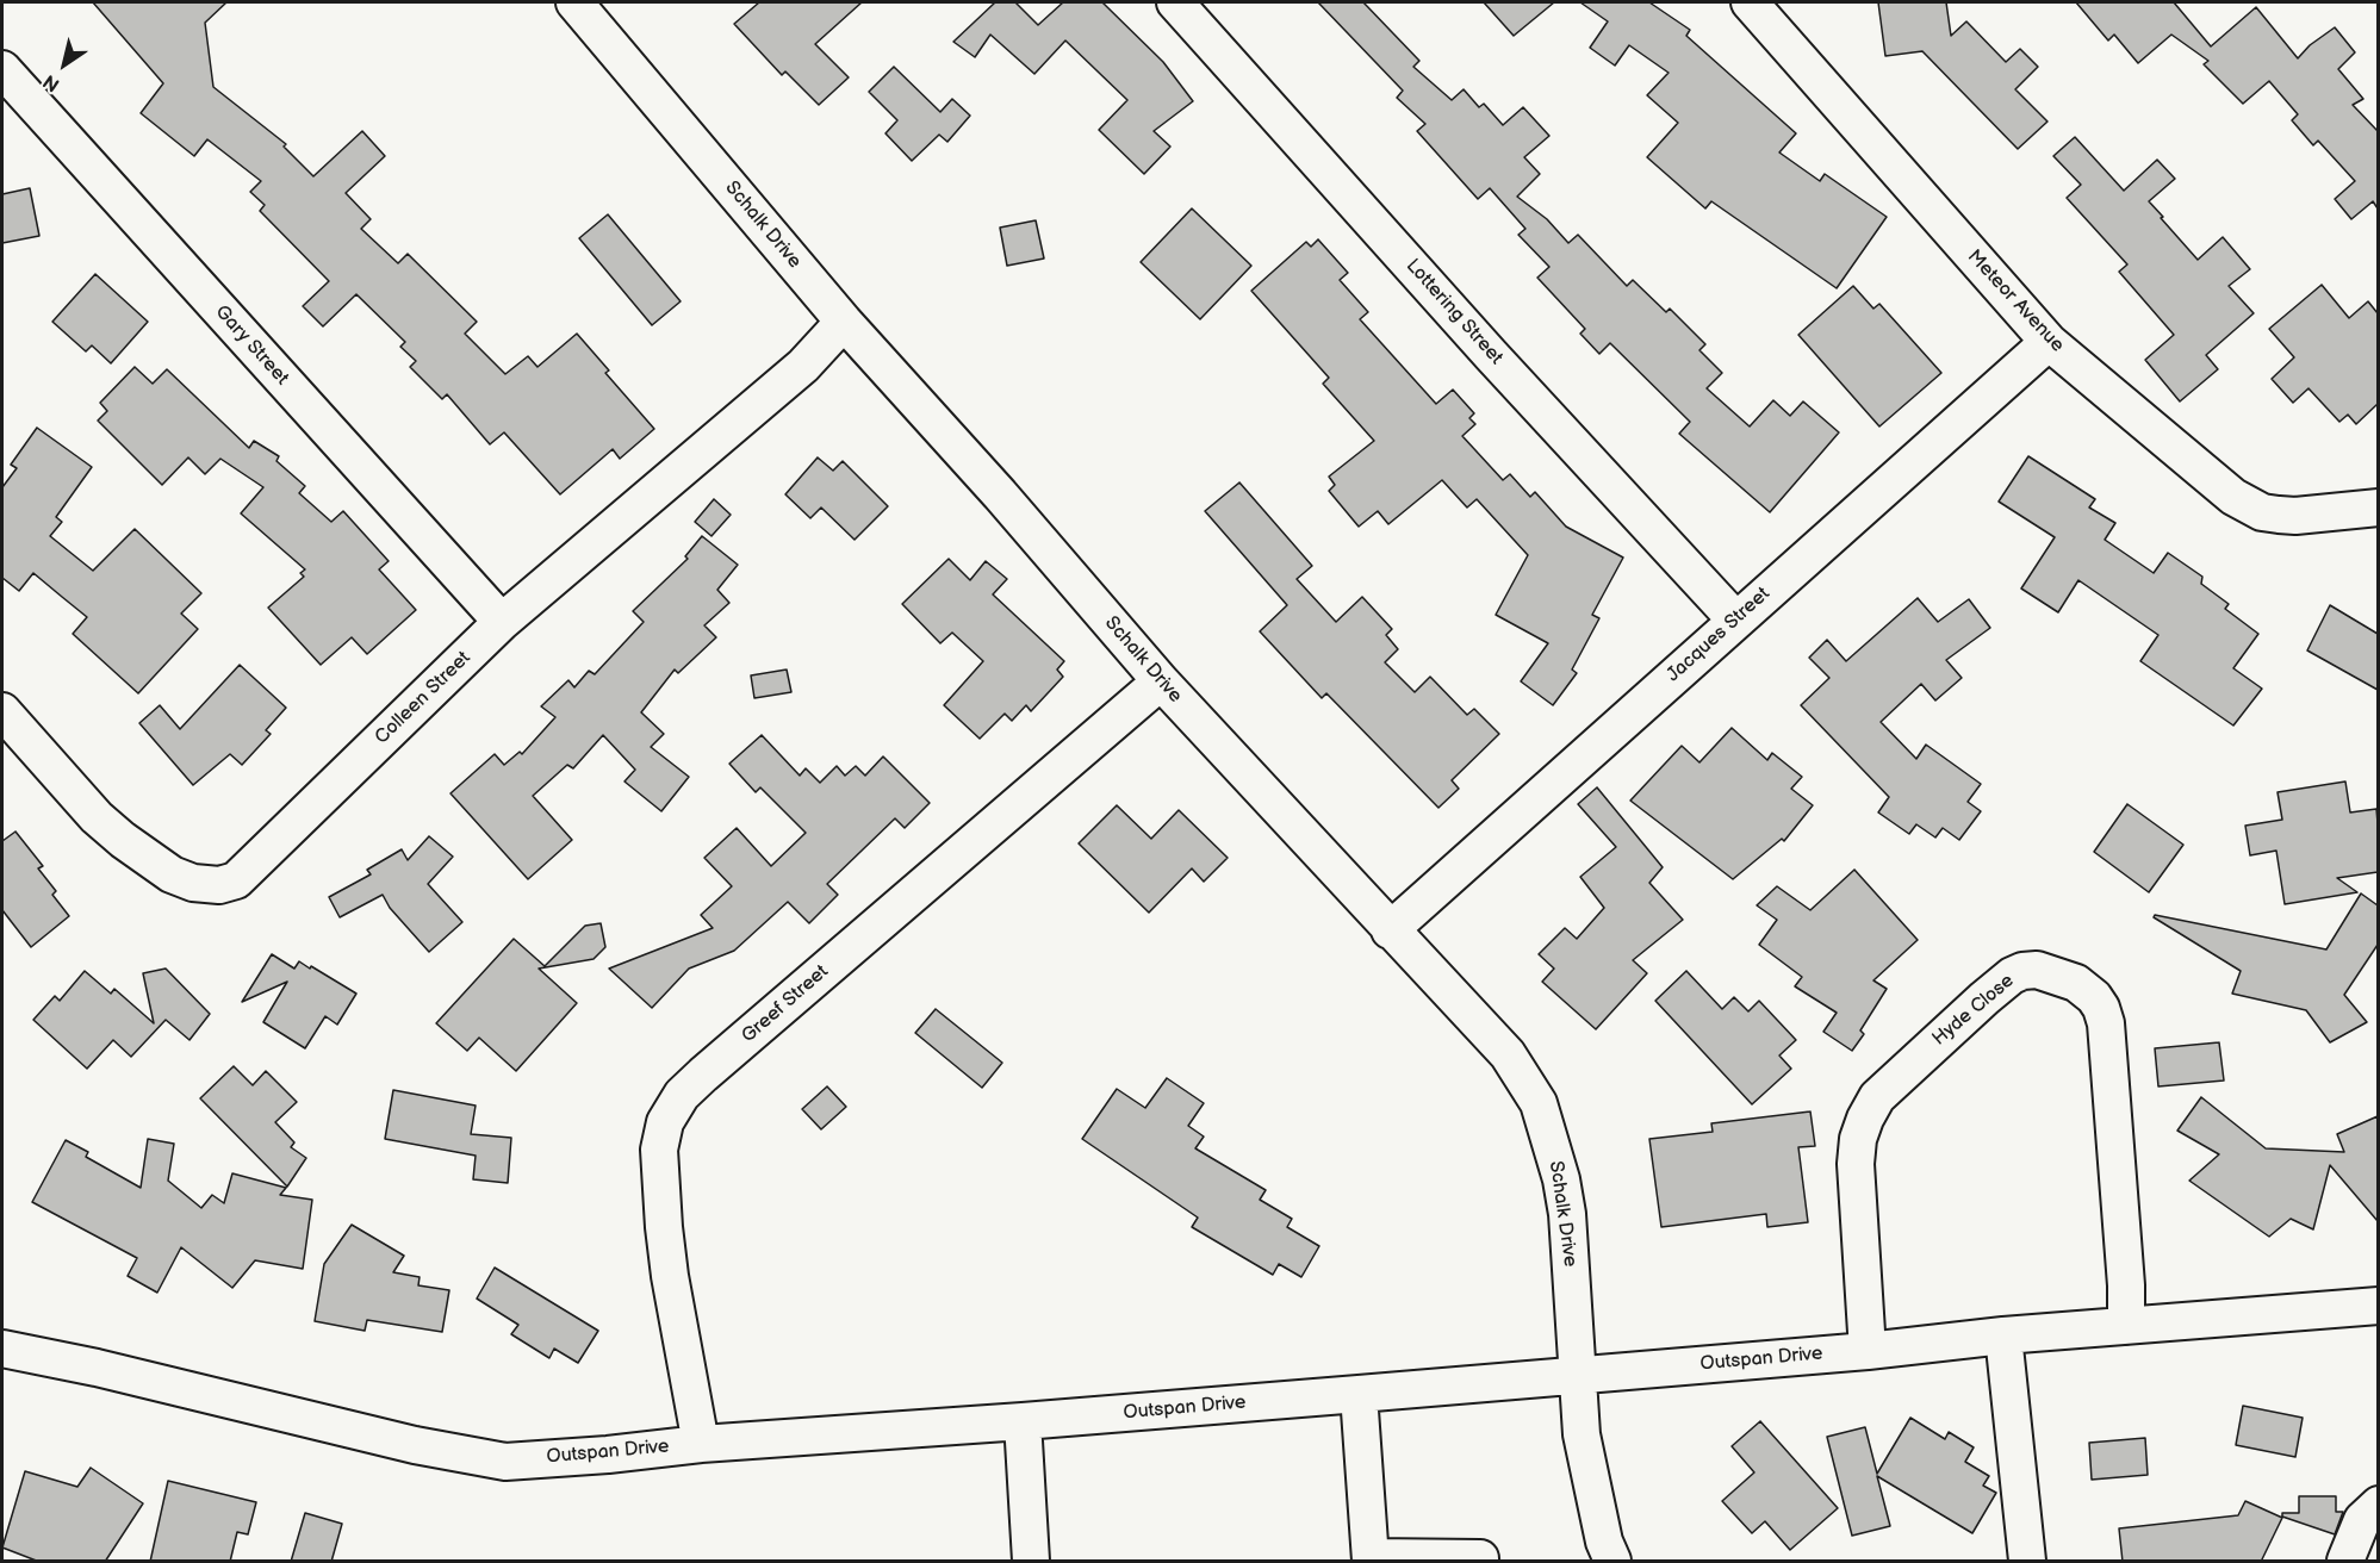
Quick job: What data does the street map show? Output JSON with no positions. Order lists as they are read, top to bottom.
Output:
{
  "streets": {
    "street": [
      "Schalk Drive",
      "Meteor Avenue",
      "Lottering Street",
      "Gary Street",
      "Jacques Street",
      "Colleen Street",
      "Greef Street",
      "Hyde Close",
      "Outspan Drive"
    ]
  },
  "crossings": [
    ["Schalk Drive", "Jacques Street"],
    ["Schalk Drive", "Colleen Street"],
    ["Schalk Drive", "Greef Street"],
    ["Schalk Drive", "Outspan Drive"],
    ["Meteor Avenue", "Jacques Street"],
    ["Lottering Street", "Jacques Street"],
    ["Gary Street", "Colleen Street"],
    ["Greef Street", "Outspan Drive"],
    ["Hyde Close", "Outspan Drive"]
  ],
  "north": "bottom left"
}
